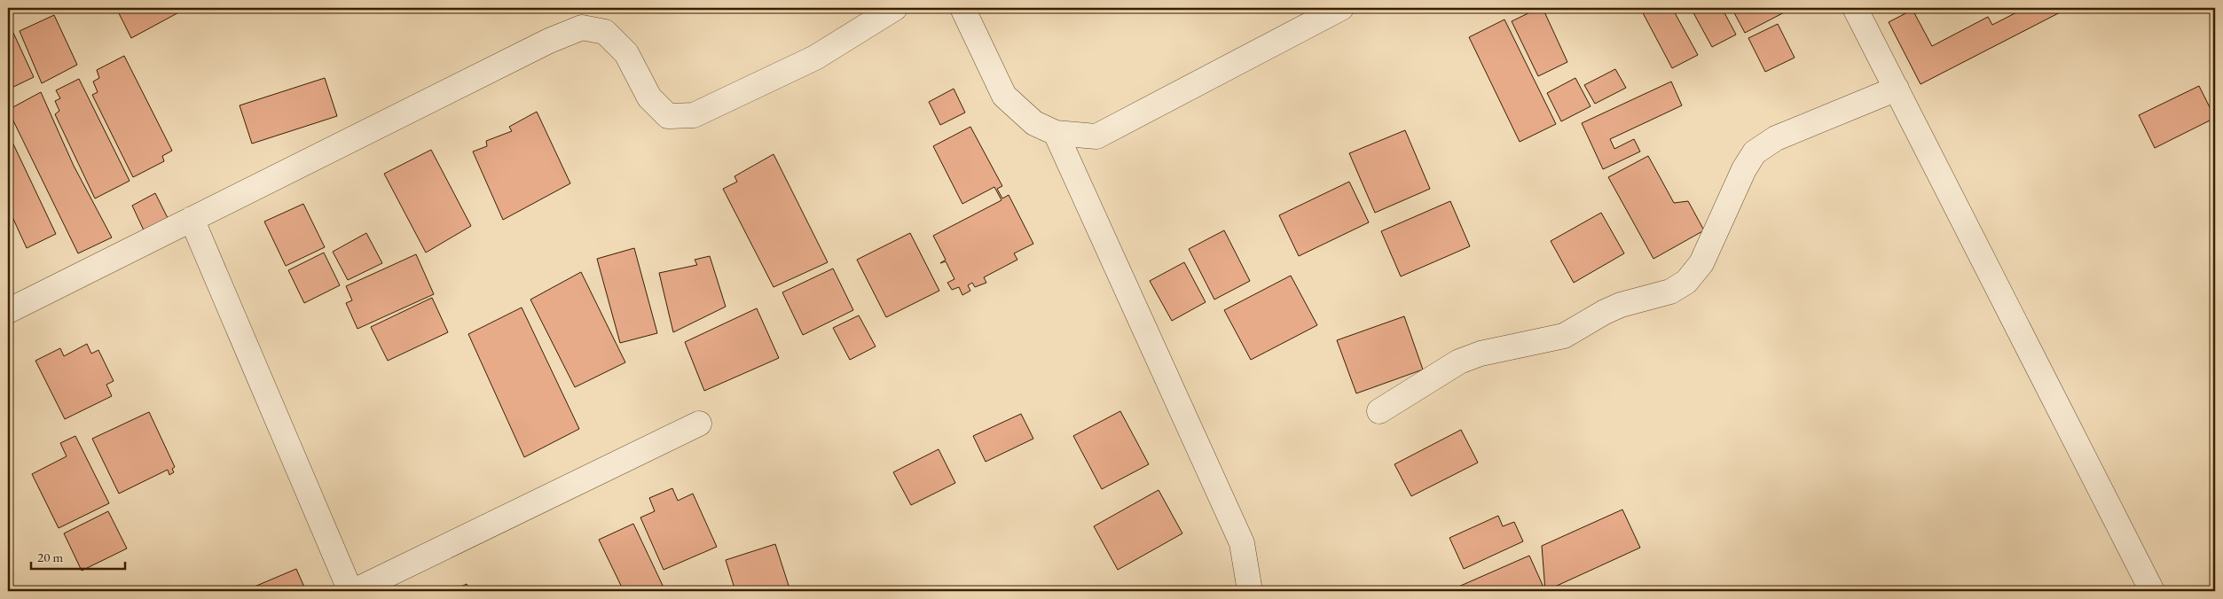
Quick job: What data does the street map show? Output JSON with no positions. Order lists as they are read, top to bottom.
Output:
{
  "scale_bar": "20 m"
}
